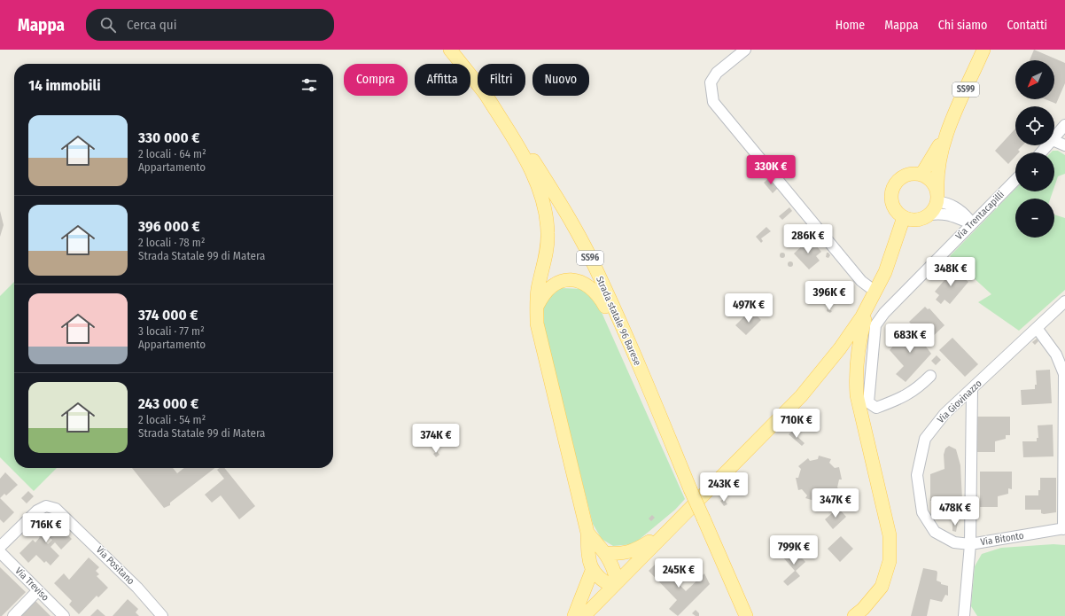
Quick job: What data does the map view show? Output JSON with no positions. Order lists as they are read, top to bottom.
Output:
{
  "streets": {
    "main road": ["SS99", "SS96", "Strada statale 96 Barese"],
    "street": [
      "Via Trentacapilli",
      "Via Giovinazzo",
      "Via Bitonto",
      "Via Positano",
      "Via Treviso"
    ]
  },
  "crossings": [
    ["Via Giovinazzo", "Via Bitonto"]
  ],
  "north": "bottom left",
  "page": {
    "header": "Mappa",
    "search": "Cerca qui",
    "nav": [
      "Home",
      "Mappa",
      "Chi siamo",
      "Contatti"
    ],
    "map_buttons": ["+", "−"],
    "chip": [
      "Compra",
      "Affitta",
      "Filtri",
      "Nuovo"
    ],
    "heading": "14 immobili",
    "list": [
      {
        "name": "330 000 €",
        "note": "2 locali · 64 m² · Appartamento"
      },
      {
        "name": "396 000 €",
        "note": "2 locali · 78 m² · Strada Statale 99 di Matera"
      },
      {
        "name": "374 000 €",
        "note": "3 locali · 77 m² · Appartamento"
      },
      {
        "name": "243 000 €",
        "note": "2 locali · 54 m² · Strada Statale 99 di Matera"
      }
    ],
    "price": [
      "330K €",
      "286K €",
      "348K €",
      "396K €",
      "497K €",
      "683K €",
      "710K €",
      "374K €",
      "243K €",
      "347K €",
      "478K €",
      "716K €",
      "799K €",
      "245K €"
    ]
  }
}
